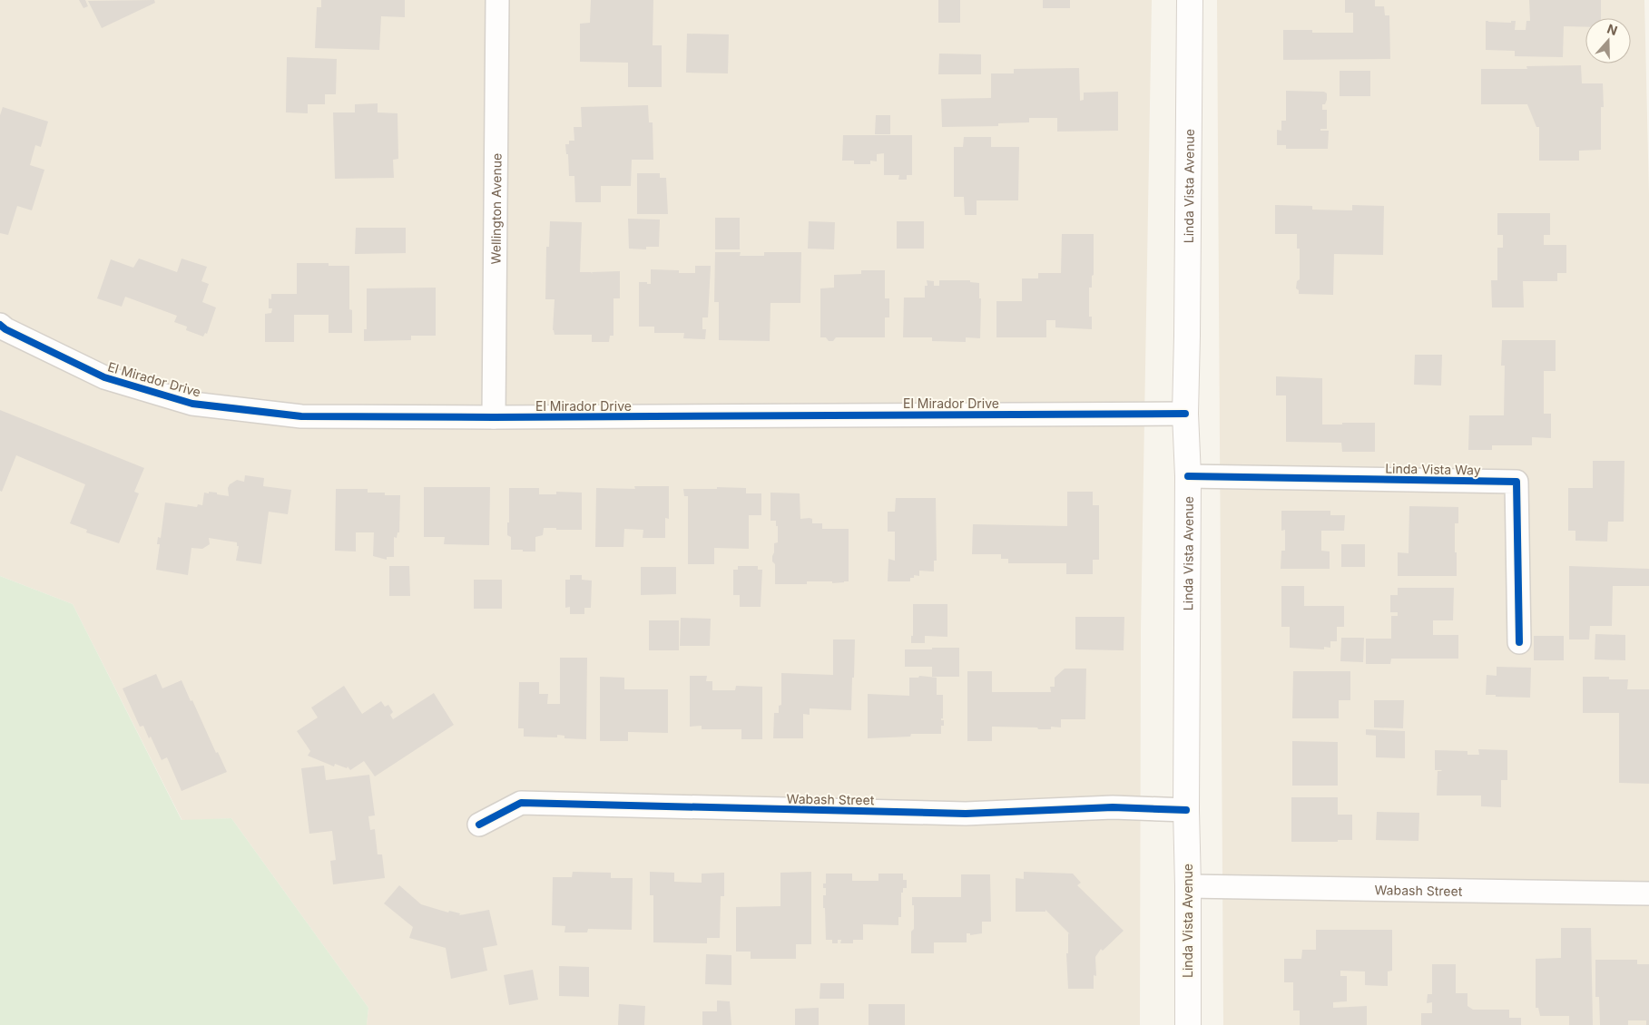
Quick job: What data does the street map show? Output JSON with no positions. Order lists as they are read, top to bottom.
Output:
{
  "streets": {
    "main road": ["Linda Vista Avenue"],
    "street": [
      "Wellington Avenue",
      "El Mirador Drive",
      "Linda Vista Way",
      "Wabash Street"
    ]
  },
  "crossings": [
    ["Linda Vista Avenue", "El Mirador Drive"],
    ["Linda Vista Avenue", "Linda Vista Way"],
    ["Linda Vista Avenue", "Wabash Street"],
    ["Wellington Avenue", "El Mirador Drive"]
  ],
  "north": "top"
}
